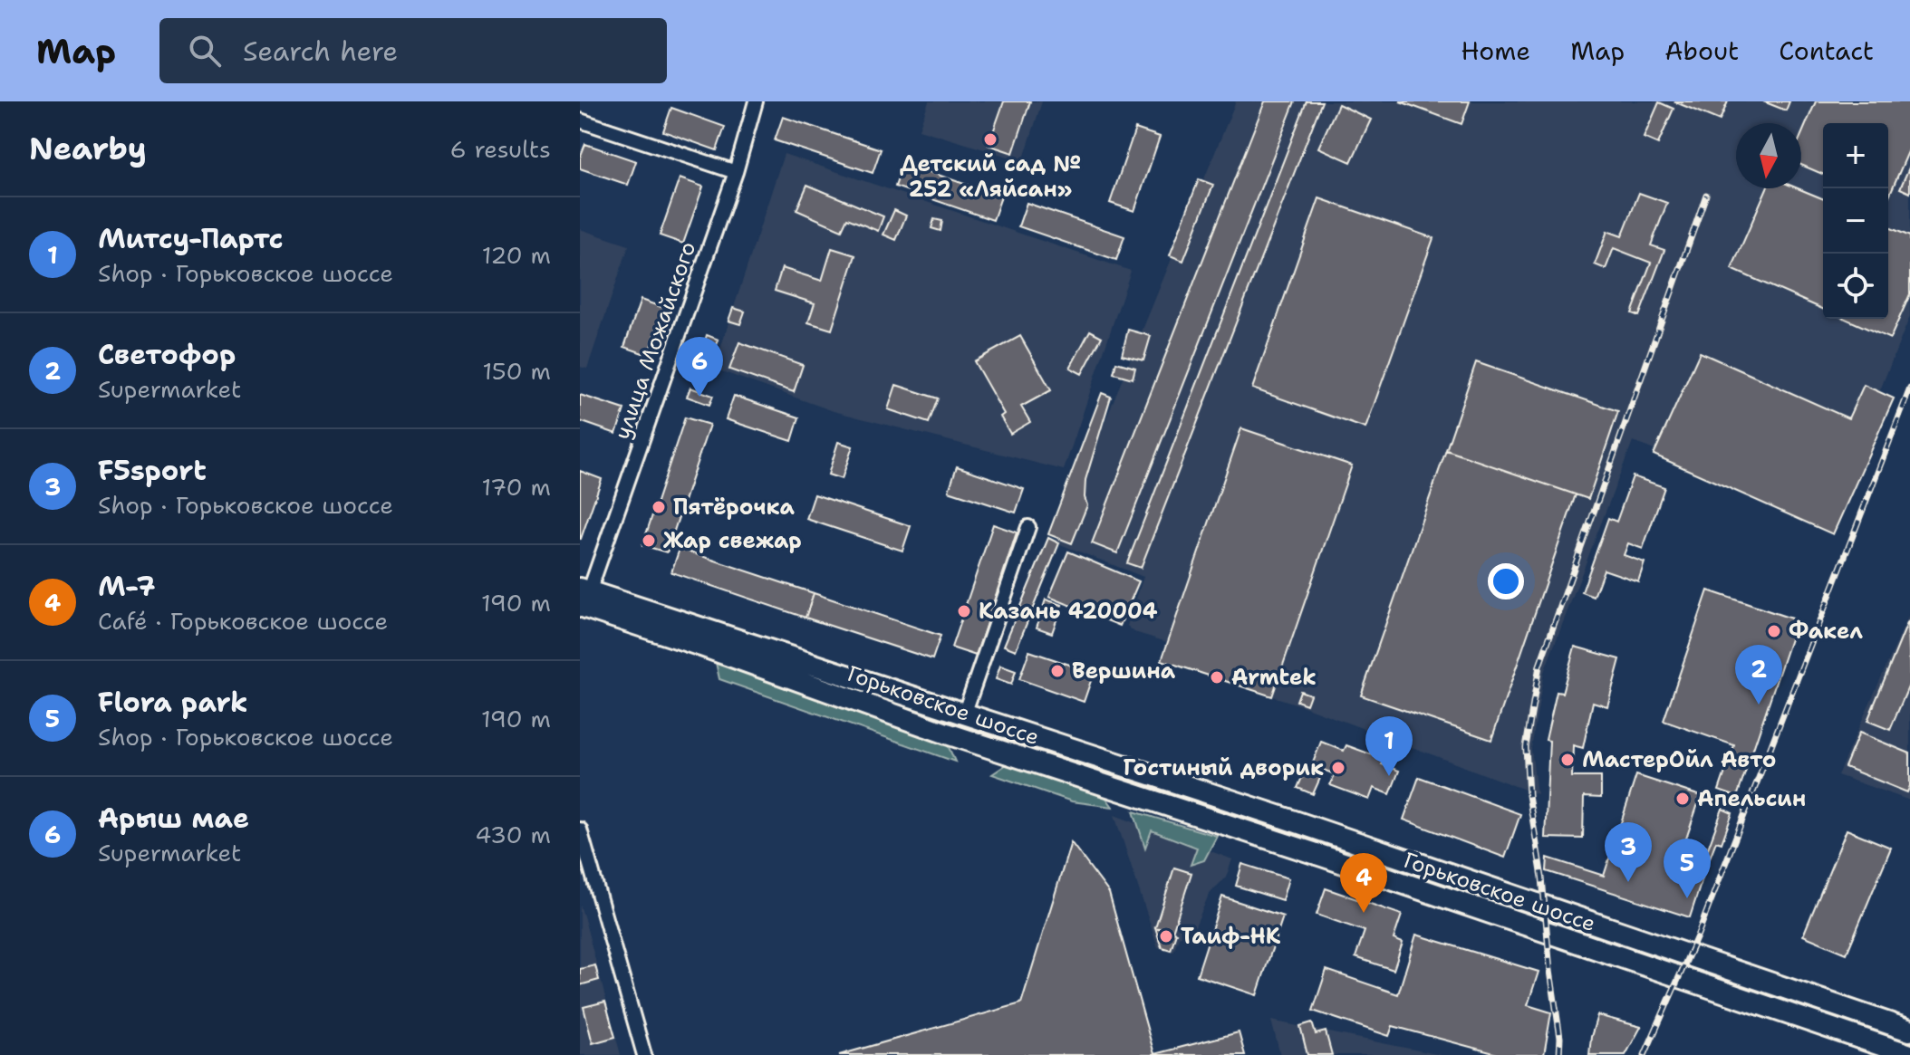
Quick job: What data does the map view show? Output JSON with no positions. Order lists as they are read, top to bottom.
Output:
{
  "streets": {
    "main road": ["Горьковское шоссе"],
    "street": ["улица Можайского"]
  },
  "crossings": [
    ["улица Можайского", "Горьковское шоссе"]
  ],
  "places": [
    "Детский сад № 252 «Ляйсан»",
    "Пятёрочка",
    "Жар свежар",
    "Казань 420004",
    "Факел",
    "Вершина",
    "Armtek",
    "МастерОйл Авто",
    "Гостиный дворик",
    "Апельсин",
    "Таиф-НК"
  ],
  "north": "bottom",
  "page": {
    "header": "Map",
    "search": "Search here",
    "nav": [
      "Home",
      "Map",
      "About",
      "Contact"
    ],
    "heading": ["Nearby", "6 results"],
    "map_buttons": ["+", "−"],
    "list": [
      {
        "mark": "1",
        "name": "Митсу-Партс",
        "note": "Shop · Горьковское шоссе",
        "value": "120 m"
      },
      {
        "mark": "2",
        "name": "Светофор",
        "note": "Supermarket",
        "value": "150 m"
      },
      {
        "mark": "3",
        "name": "F5sport",
        "note": "Shop · Горьковское шоссе",
        "value": "170 m"
      },
      {
        "mark": "4",
        "name": "М-7",
        "note": "Café · Горьковское шоссе",
        "value": "190 m"
      },
      {
        "mark": "5",
        "name": "Flora park",
        "note": "Shop · Горьковское шоссе",
        "value": "190 m"
      },
      {
        "mark": "6",
        "name": "Арыш мае",
        "note": "Supermarket",
        "value": "430 m"
      }
    ],
    "pins": [
      "6",
      "2",
      "1",
      "3",
      "5",
      "4"
    ]
  }
}
